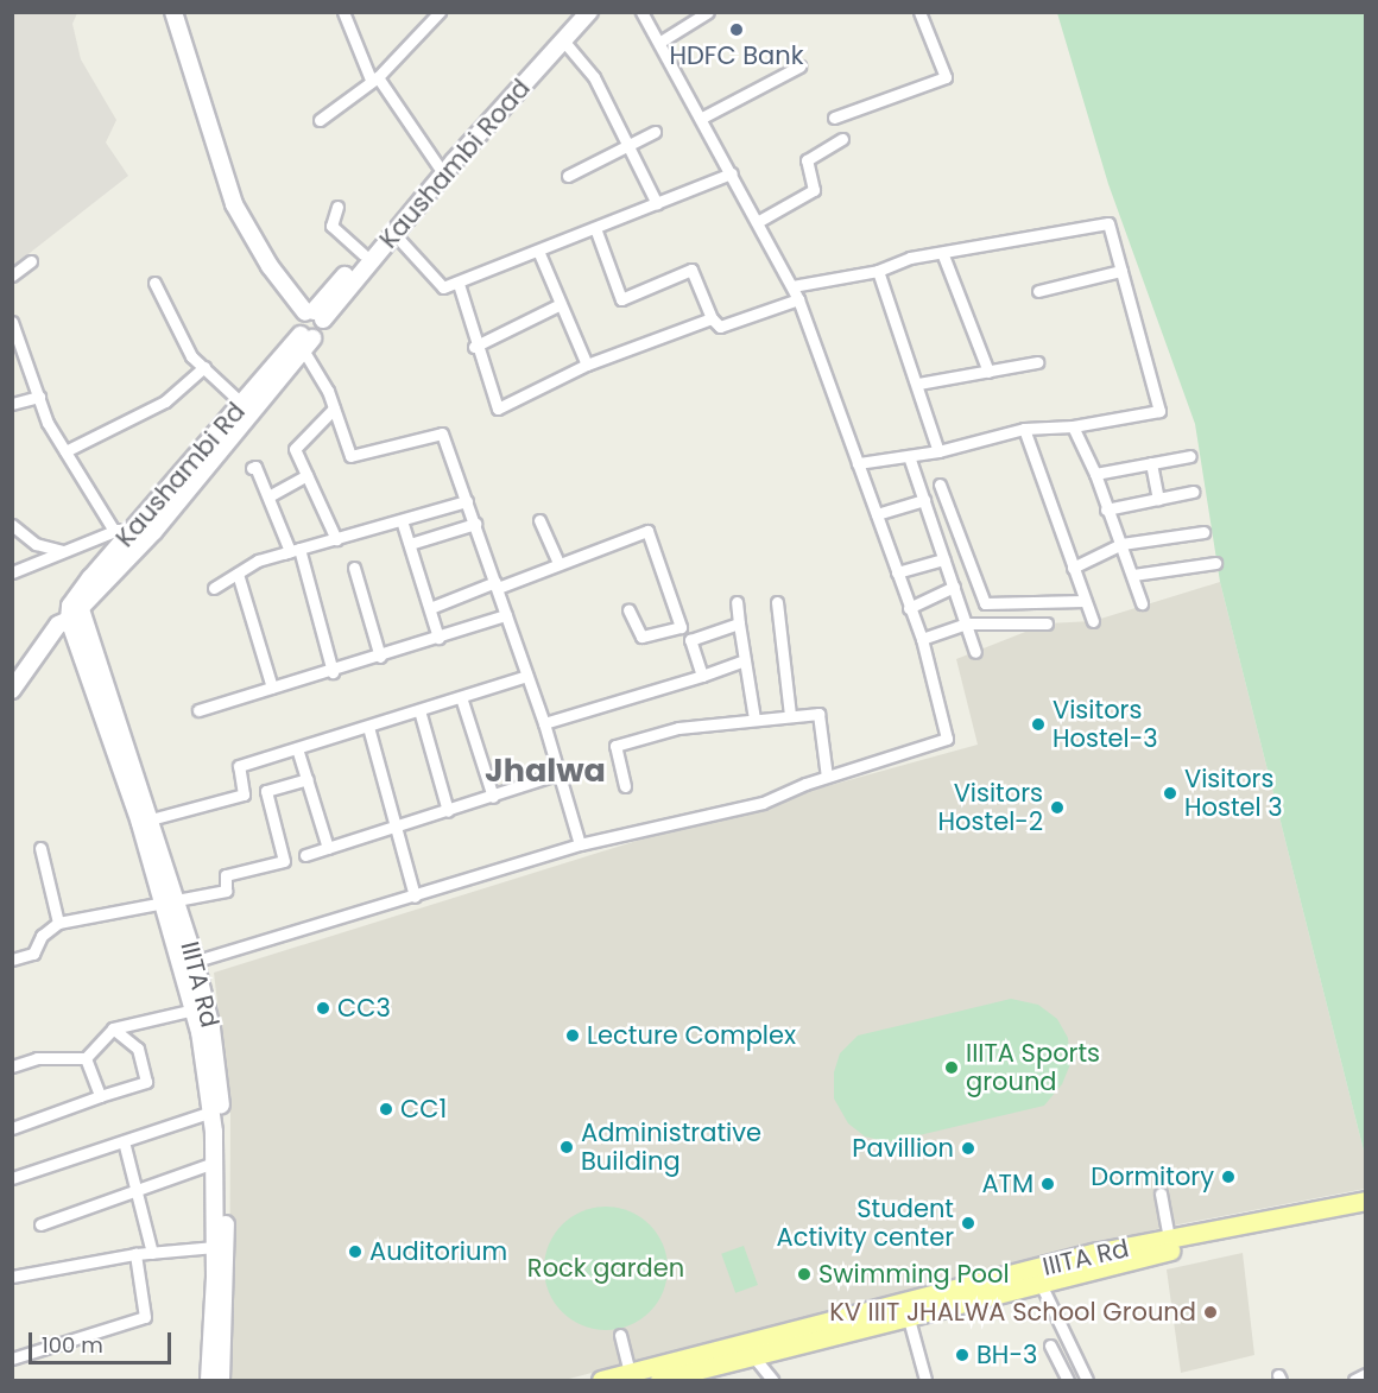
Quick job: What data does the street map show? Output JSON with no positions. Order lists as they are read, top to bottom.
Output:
{
  "streets": {
    "main road": ["Kaushambi Road", "Kaushambi Rd", "IIITA Rd"]
  },
  "crossings": [
    ["Kaushambi Road", "Kaushambi Rd"],
    ["Kaushambi Rd", "IIITA Rd"]
  ],
  "districts": ["Jhalwa"],
  "parks": ["Rock garden"],
  "places": [
    "HDFC Bank",
    "Visitors Hostel-3",
    "Visitors Hostel 3",
    "Visitors Hostel-2",
    "CC3",
    "Lecture Complex",
    "IIITA Sports ground",
    "CC1",
    "Administrative Building",
    "Pavillion",
    "Dormitory",
    "ATM",
    "Student Activity center",
    "Auditorium",
    "Swimming Pool",
    "KV IIIT JHALWA School Ground",
    "BH-3"
  ],
  "scale_bar": "100 m"
}
